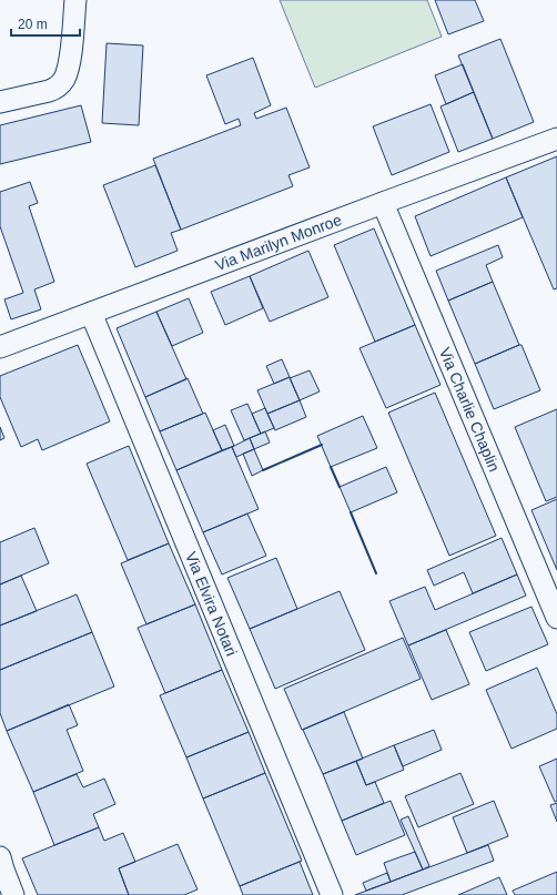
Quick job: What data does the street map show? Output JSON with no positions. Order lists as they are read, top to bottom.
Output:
{
  "streets": {
    "street": ["Via Marilyn Monroe", "Via Charlie Chaplin", "Via Elvira Notari"]
  },
  "crossings": [
    ["Via Marilyn Monroe", "Via Charlie Chaplin"],
    ["Via Marilyn Monroe", "Via Elvira Notari"]
  ],
  "scale_bar": "20 m"
}
